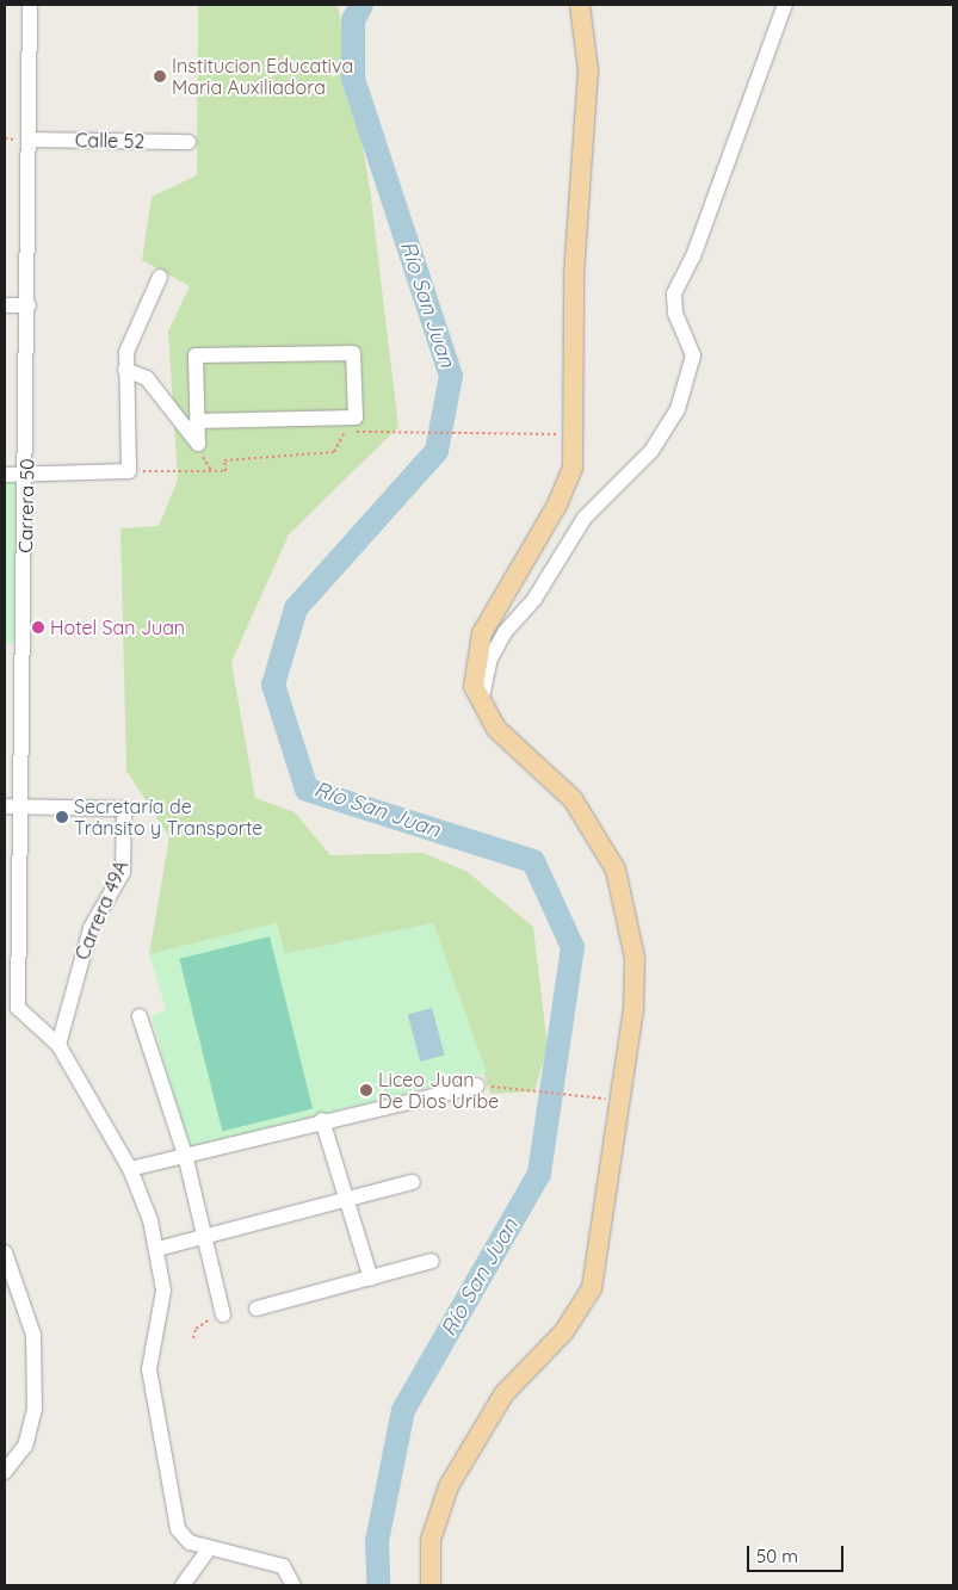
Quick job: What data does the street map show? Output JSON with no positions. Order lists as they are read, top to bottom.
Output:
{
  "streets": {
    "street": ["Calle 52", "Carrera 50", "Carrera 49A"]
  },
  "crossings": [
    ["Calle 52", "Carrera 50"],
    ["Carrera 50", "Carrera 49A"]
  ],
  "water": ["Río San Juan"],
  "places": [
    "Institucion Educativa Maria Auxiliadora",
    "Hotel San Juan",
    "Secretaría de Tránsito y Transporte",
    "Liceo Juan De Dios Uribe"
  ],
  "scale_bar": "50 m"
}
